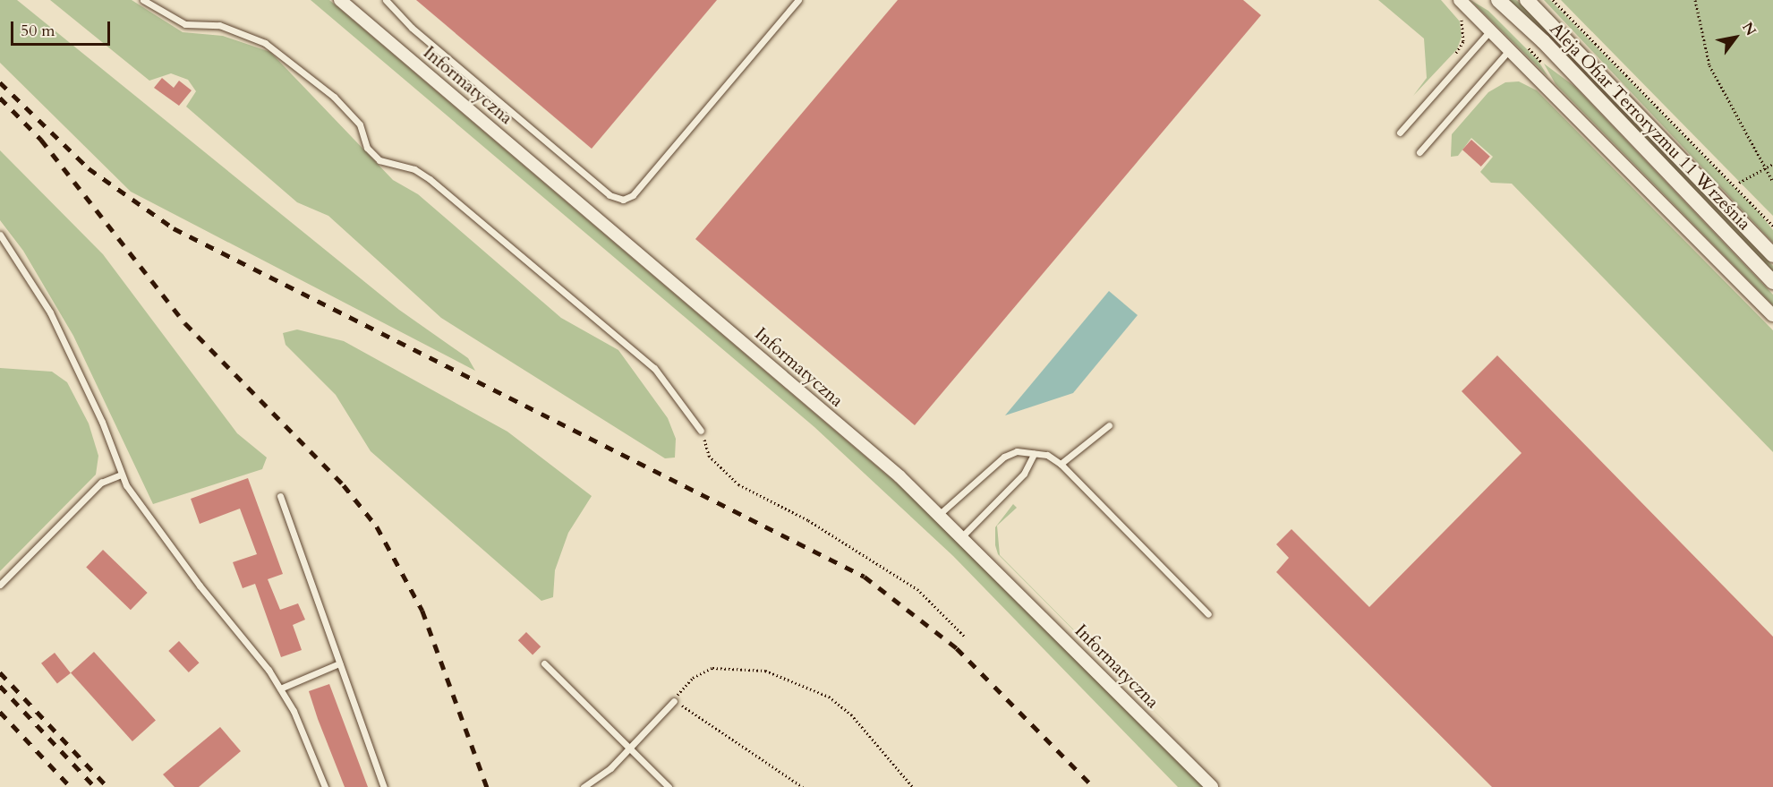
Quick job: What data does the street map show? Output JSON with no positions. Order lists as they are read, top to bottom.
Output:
{
  "streets": {
    "street": ["Informatyczna", "Aleja Ofiar Terroryzmu 11 Września"]
  },
  "scale_bar": "50 m",
  "north": "top right"
}
